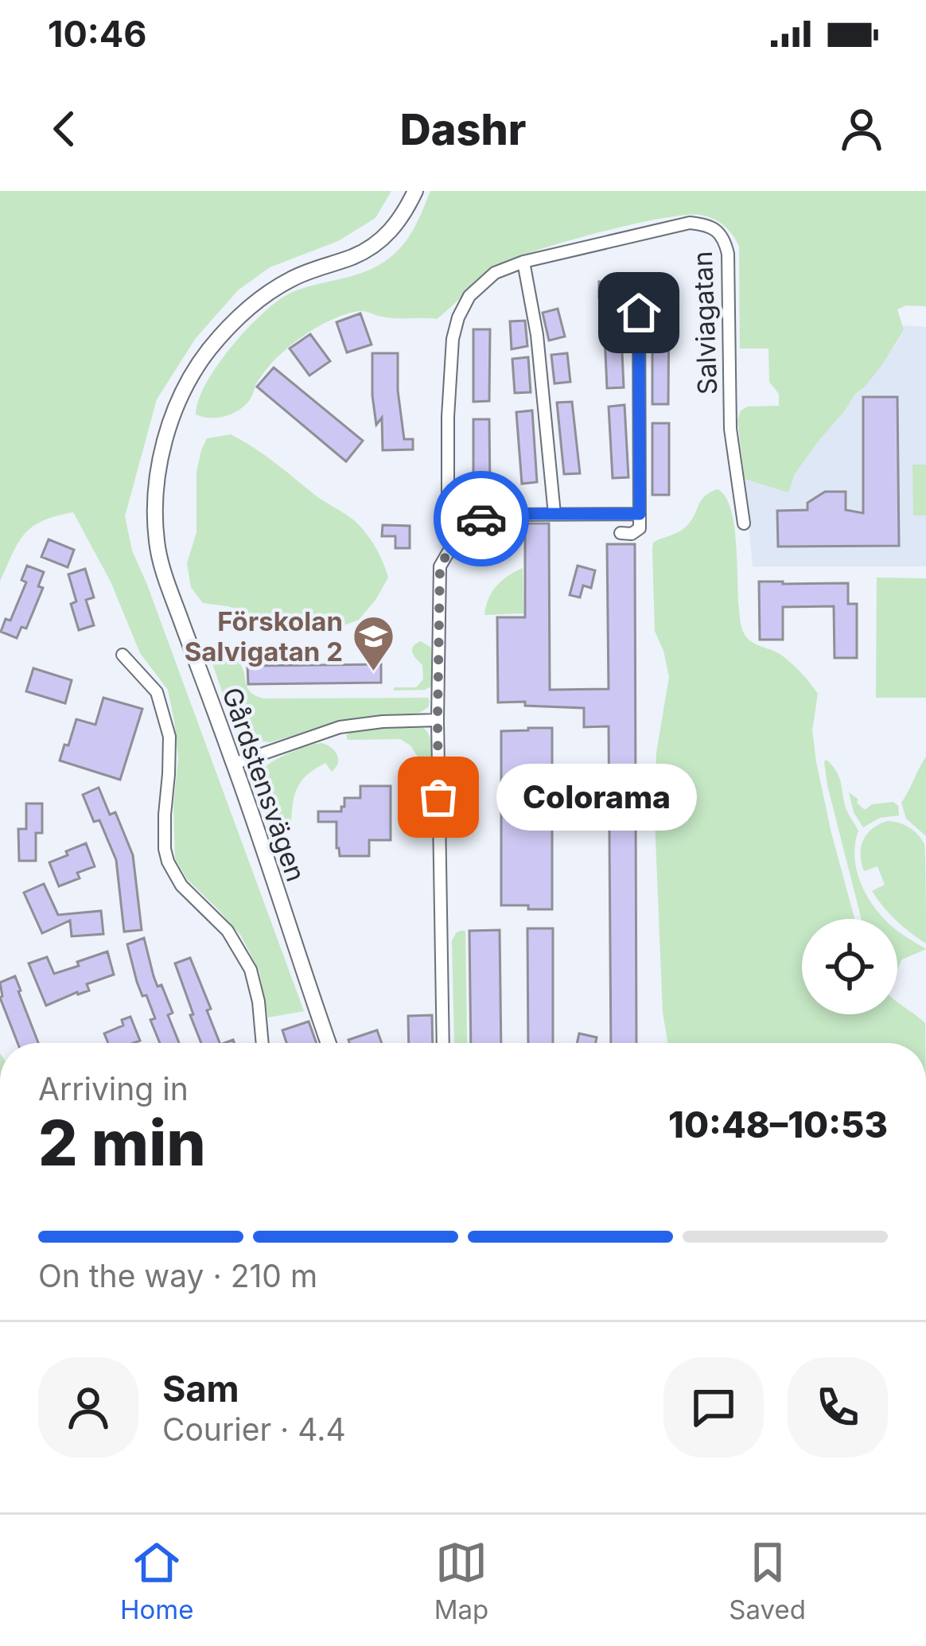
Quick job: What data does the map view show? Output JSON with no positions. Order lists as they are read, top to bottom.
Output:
{
  "streets": {
    "street": ["Salviagatan", "Gårdstensvägen"]
  },
  "places": {
    "school or university": ["Förskolan Salvigatan 2"],
    "other": ["Colorama"]
  },
  "page": {
    "status": "10:46",
    "header": "Dashr",
    "bubble": "Colorama",
    "heading": ["2 min", "Arriving in", "10:48–10:53"],
    "panel": ["Sam", "Courier · 4.4"],
    "bar": "On the way · 210 m",
    "tabs": ["Home", "Map", "Saved"]
  }
}
